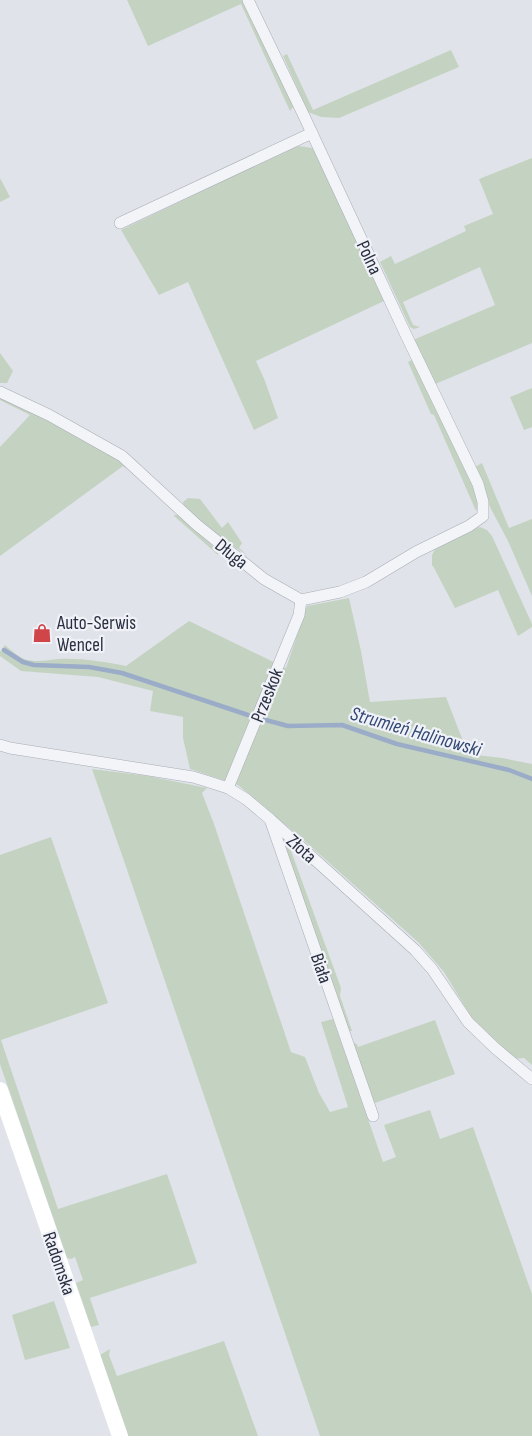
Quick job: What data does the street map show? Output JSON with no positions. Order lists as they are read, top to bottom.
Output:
{
  "streets": {
    "street": [
      "Polna",
      "Długa",
      "Przeskok",
      "Złota",
      "Biała",
      "Radomska"
    ]
  },
  "crossings": [
    ["Polna", "Długa"],
    ["Polna", "Przeskok"],
    ["Długa", "Przeskok"],
    ["Przeskok", "Złota"],
    ["Złota", "Biała"]
  ],
  "water": ["Strumień Halinowski"],
  "places": {
    "shop": ["Auto-Serwis Wencel"]
  }
}
